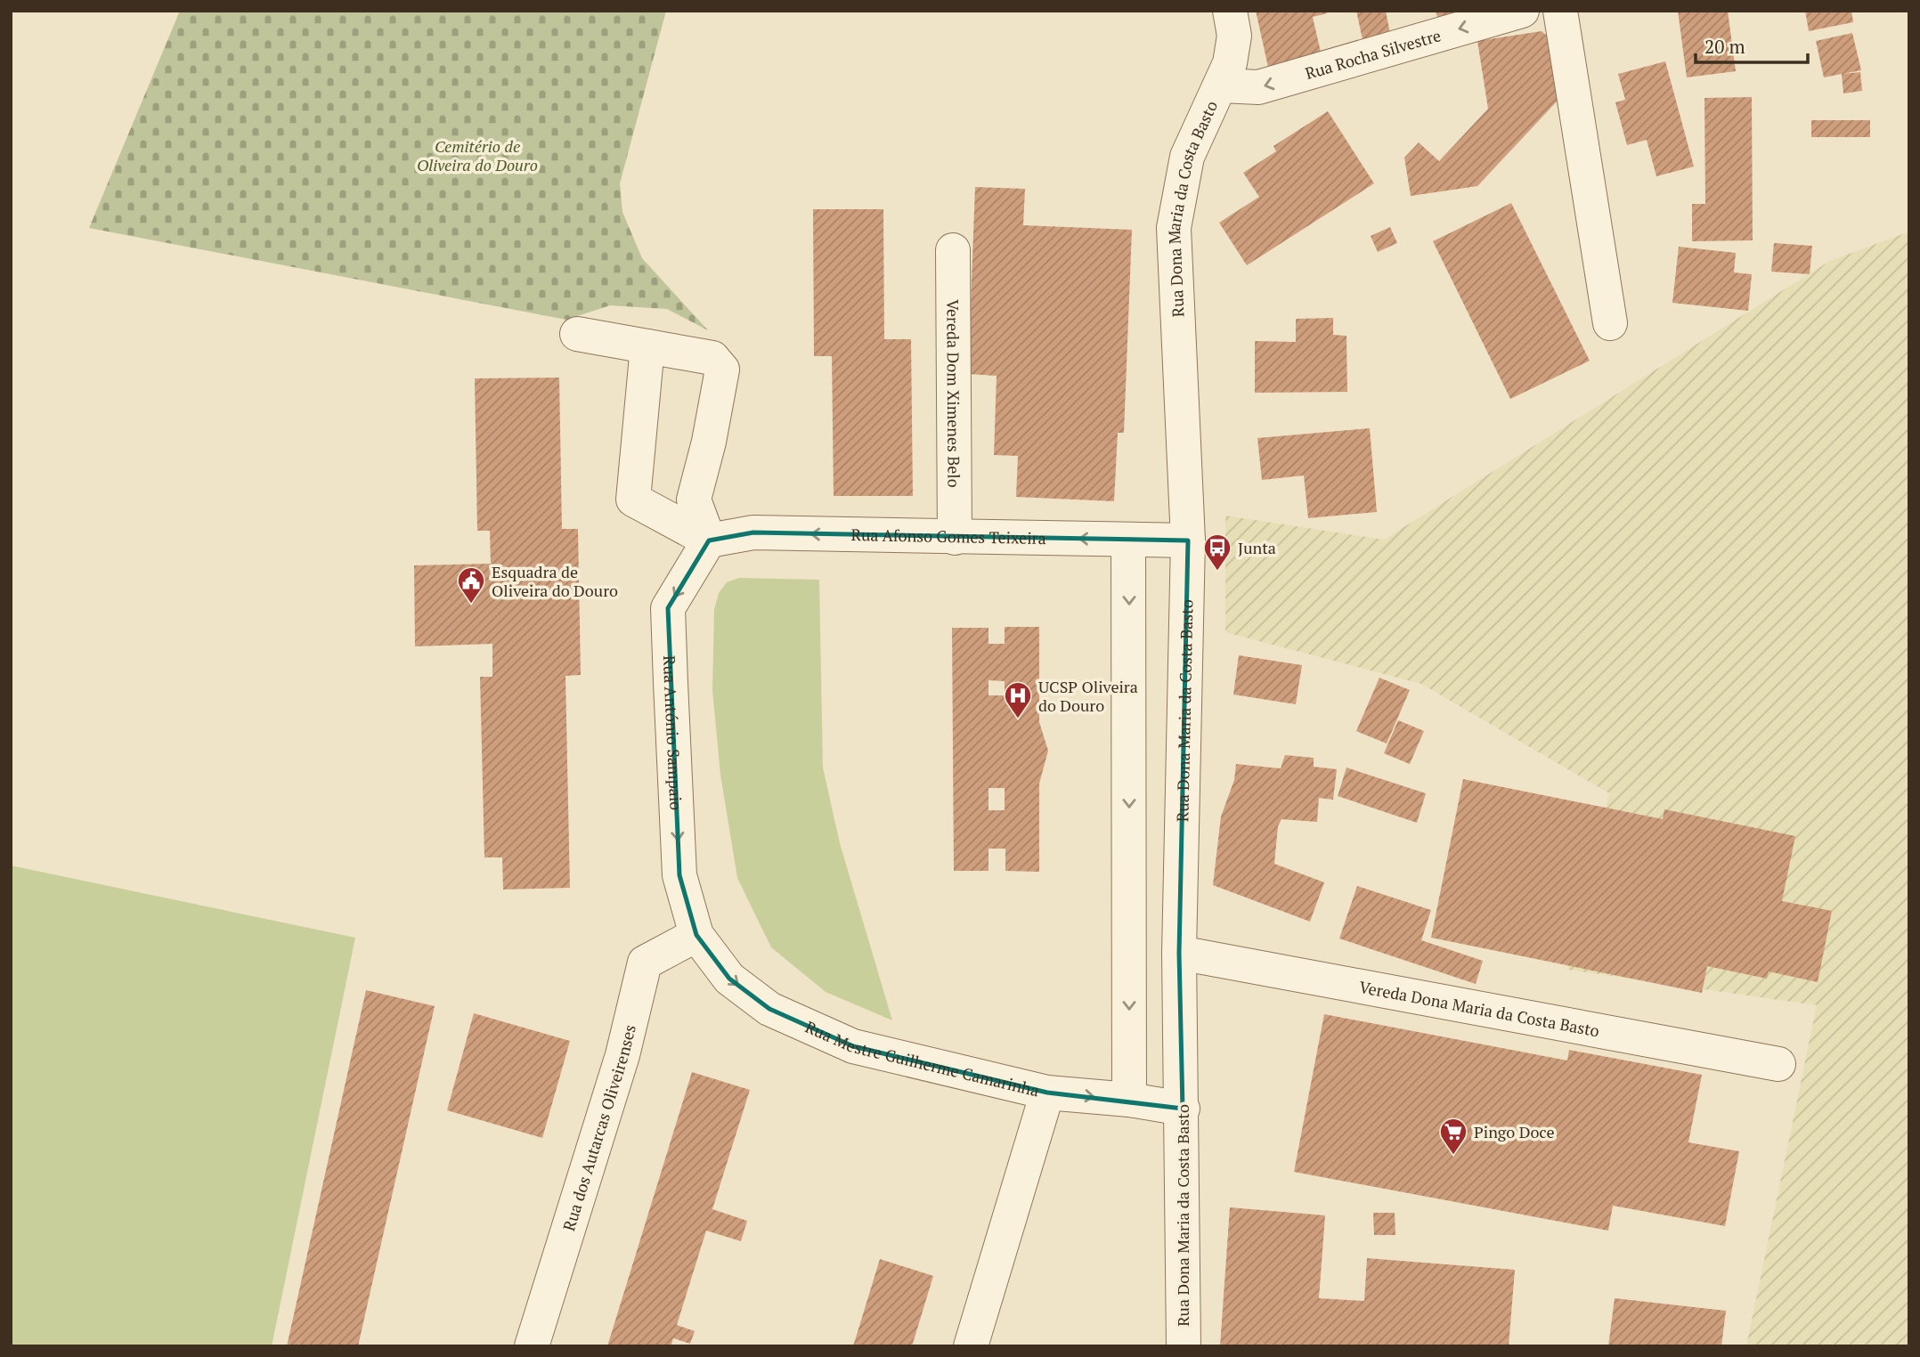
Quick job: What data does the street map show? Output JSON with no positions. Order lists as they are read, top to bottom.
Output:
{
  "streets": {
    "street": [
      "Rua Rocha Silvestre",
      "Rua Dona Maria da Costa Basto",
      "Vereda Dom Ximenes Belo",
      "Rua Afonso Gomes Teixeira",
      "Rua António Sampaio",
      "Vereda Dona Maria da Costa Basto",
      "Rua Mestre Guilherme Camarinha",
      "Rua dos Autarcas Oliveirenses"
    ]
  },
  "crossings": [
    ["Rua Rocha Silvestre", "Rua Dona Maria da Costa Basto"],
    ["Rua Dona Maria da Costa Basto", "Rua Afonso Gomes Teixeira"],
    ["Rua Dona Maria da Costa Basto", "Vereda Dona Maria da Costa Basto"],
    ["Rua Dona Maria da Costa Basto", "Rua Mestre Guilherme Camarinha"],
    ["Vereda Dom Ximenes Belo", "Rua Afonso Gomes Teixeira"],
    ["Rua Afonso Gomes Teixeira", "Rua António Sampaio"],
    ["Rua António Sampaio", "Rua Mestre Guilherme Camarinha"],
    ["Rua António Sampaio", "Rua dos Autarcas Oliveirenses"],
    ["Rua Mestre Guilherme Camarinha", "Rua dos Autarcas Oliveirenses"]
  ],
  "one_way": [
    "Rua Rocha Silvestre",
    "Rua Afonso Gomes Teixeira",
    "Rua António Sampaio",
    "Rua Mestre Guilherme Camarinha"
  ],
  "parks": ["Cemitério de Oliveira do Douro"],
  "places": {
    "bus stop": ["Junta"],
    "public building": ["Esquadra de Oliveira do Douro"],
    "hospital": ["UCSP Oliveira do Douro"],
    "supermarket": ["Pingo Doce"]
  },
  "scale_bar": "20 m"
}
